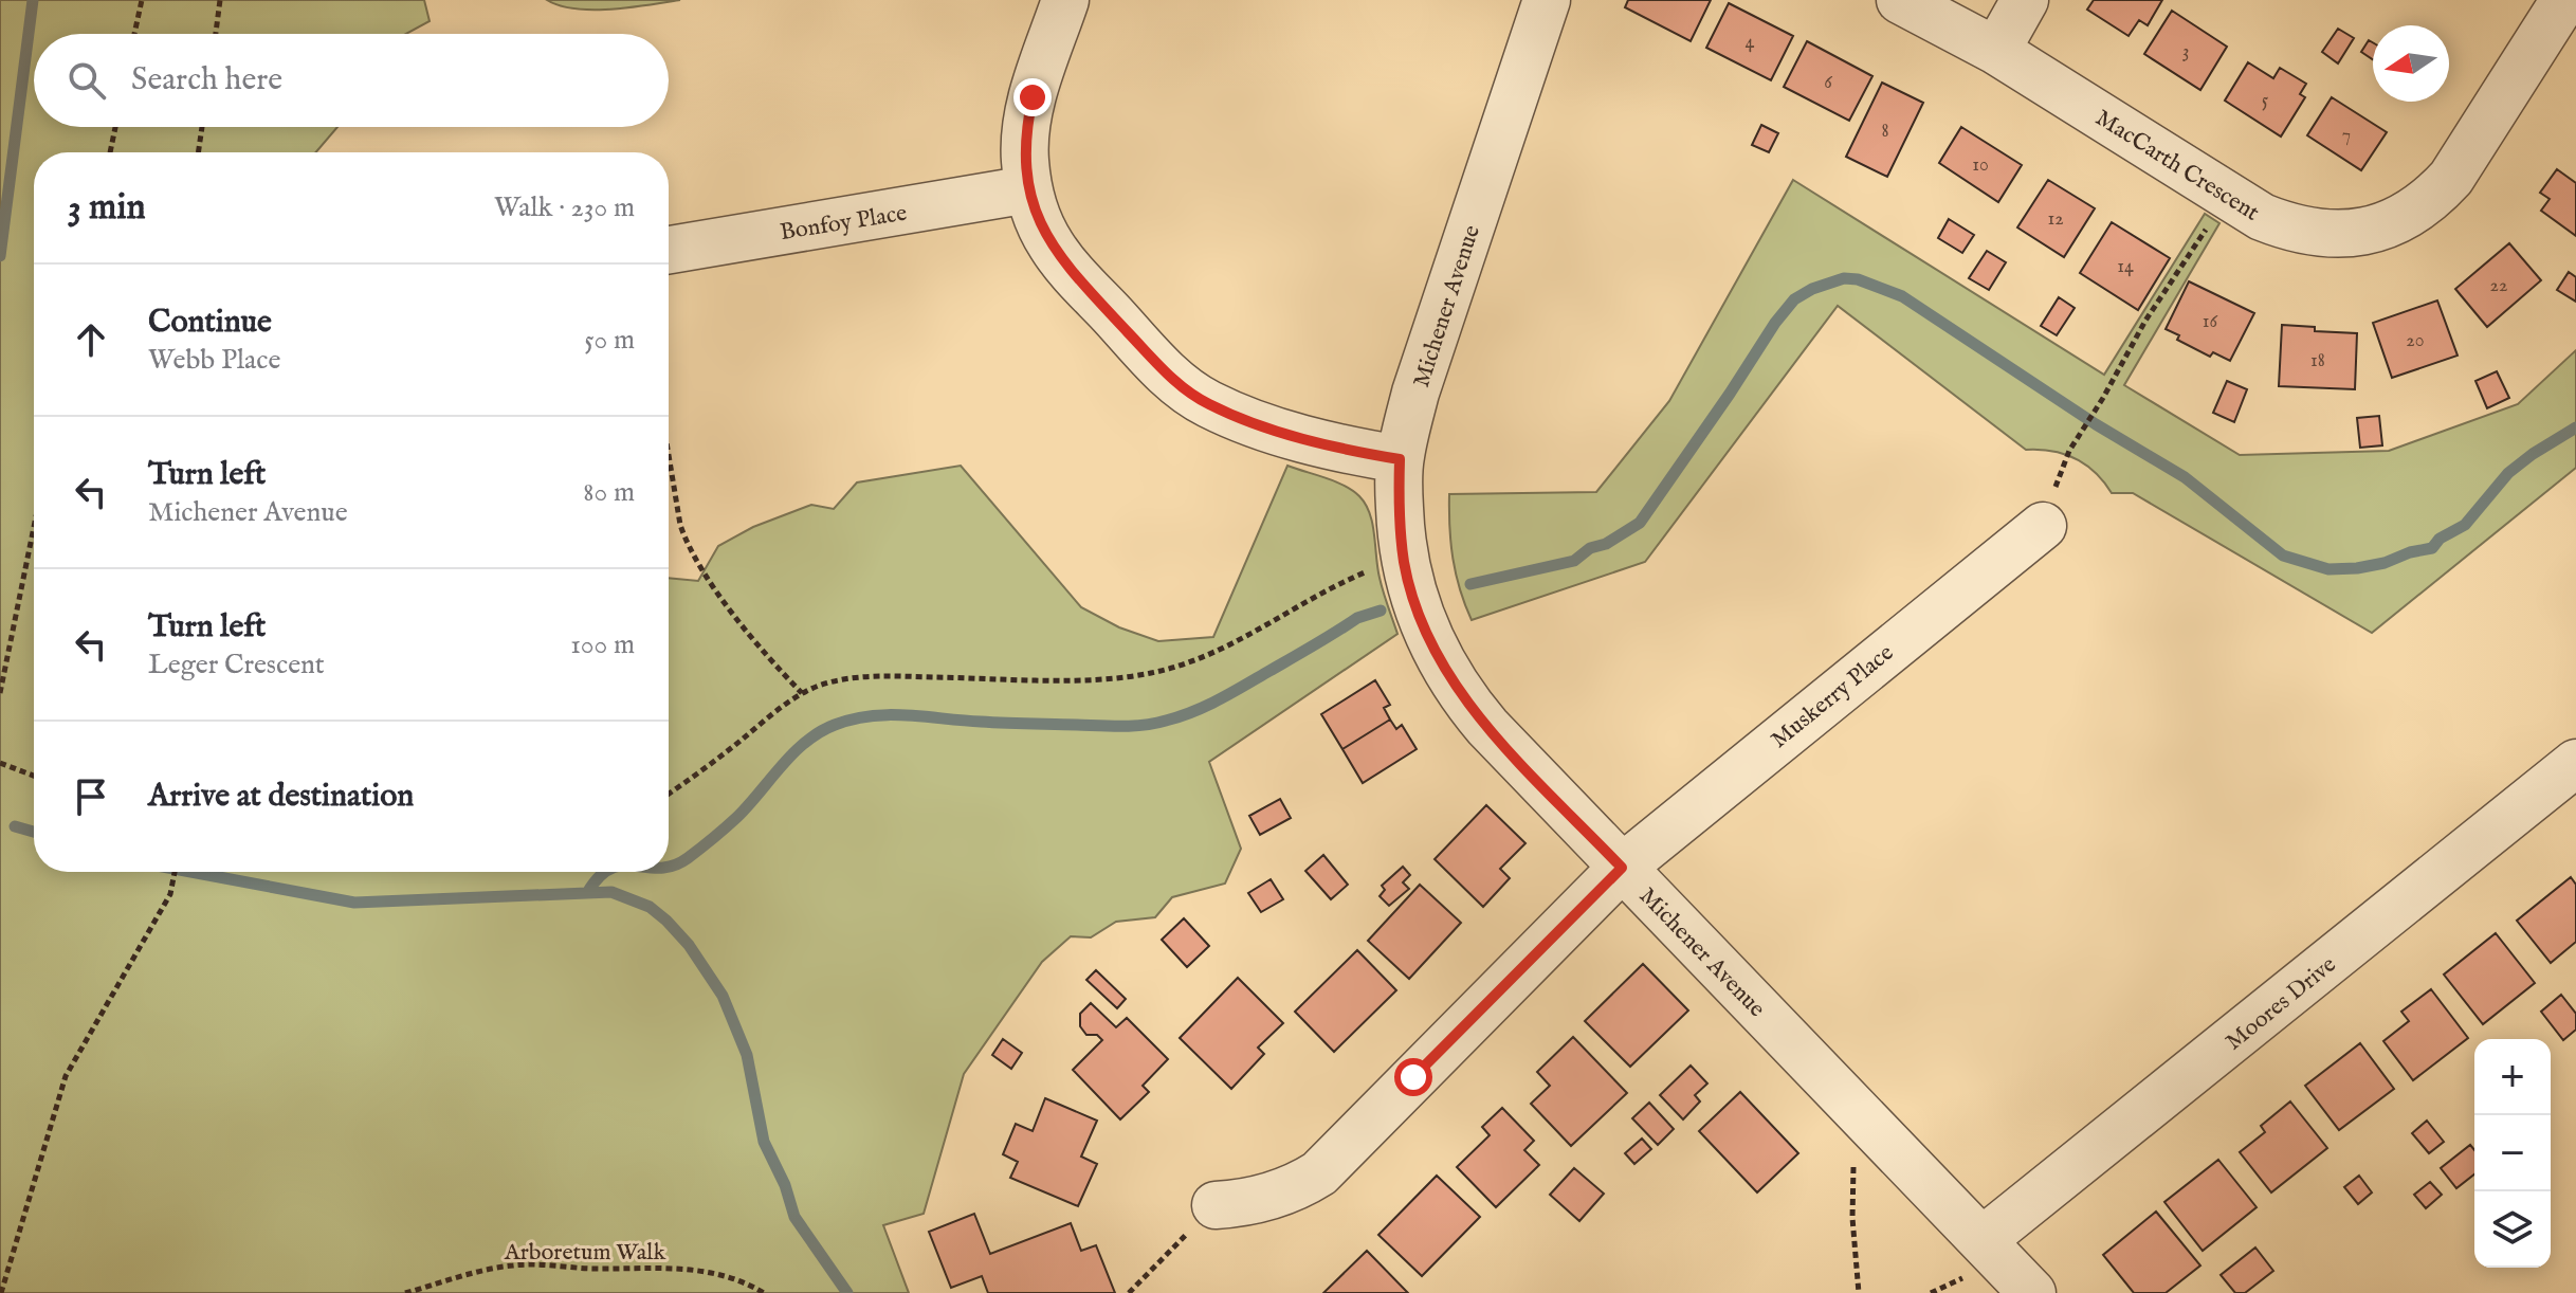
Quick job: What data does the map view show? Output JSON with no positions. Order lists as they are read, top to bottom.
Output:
{
  "streets": {
    "street": [
      "MacCarth Crescent",
      "Bonfoy Place",
      "Michener Avenue",
      "Muskerry Place",
      "Moores Drive"
    ],
    "path": ["Arboretum Walk"]
  },
  "crossings": [
    ["Michener Avenue", "Muskerry Place"],
    ["Michener Avenue", "Moores Drive"]
  ],
  "house_numbers": [
    "4",
    "3",
    "6",
    "5",
    "8",
    "7",
    "10",
    "12",
    "14",
    "22",
    "16",
    "20",
    "18"
  ],
  "north": "left",
  "page": {
    "search": "Search here",
    "heading": ["3 min", "Walk · 230 m"],
    "list": [
      ["Continue", "Webb Place", "50 m"],
      ["Turn left", "Michener Avenue", "80 m"],
      ["Turn left", "Leger Crescent", "100 m"],
      "Arrive at destination"
    ],
    "map_buttons": ["+", "−"]
  }
}
